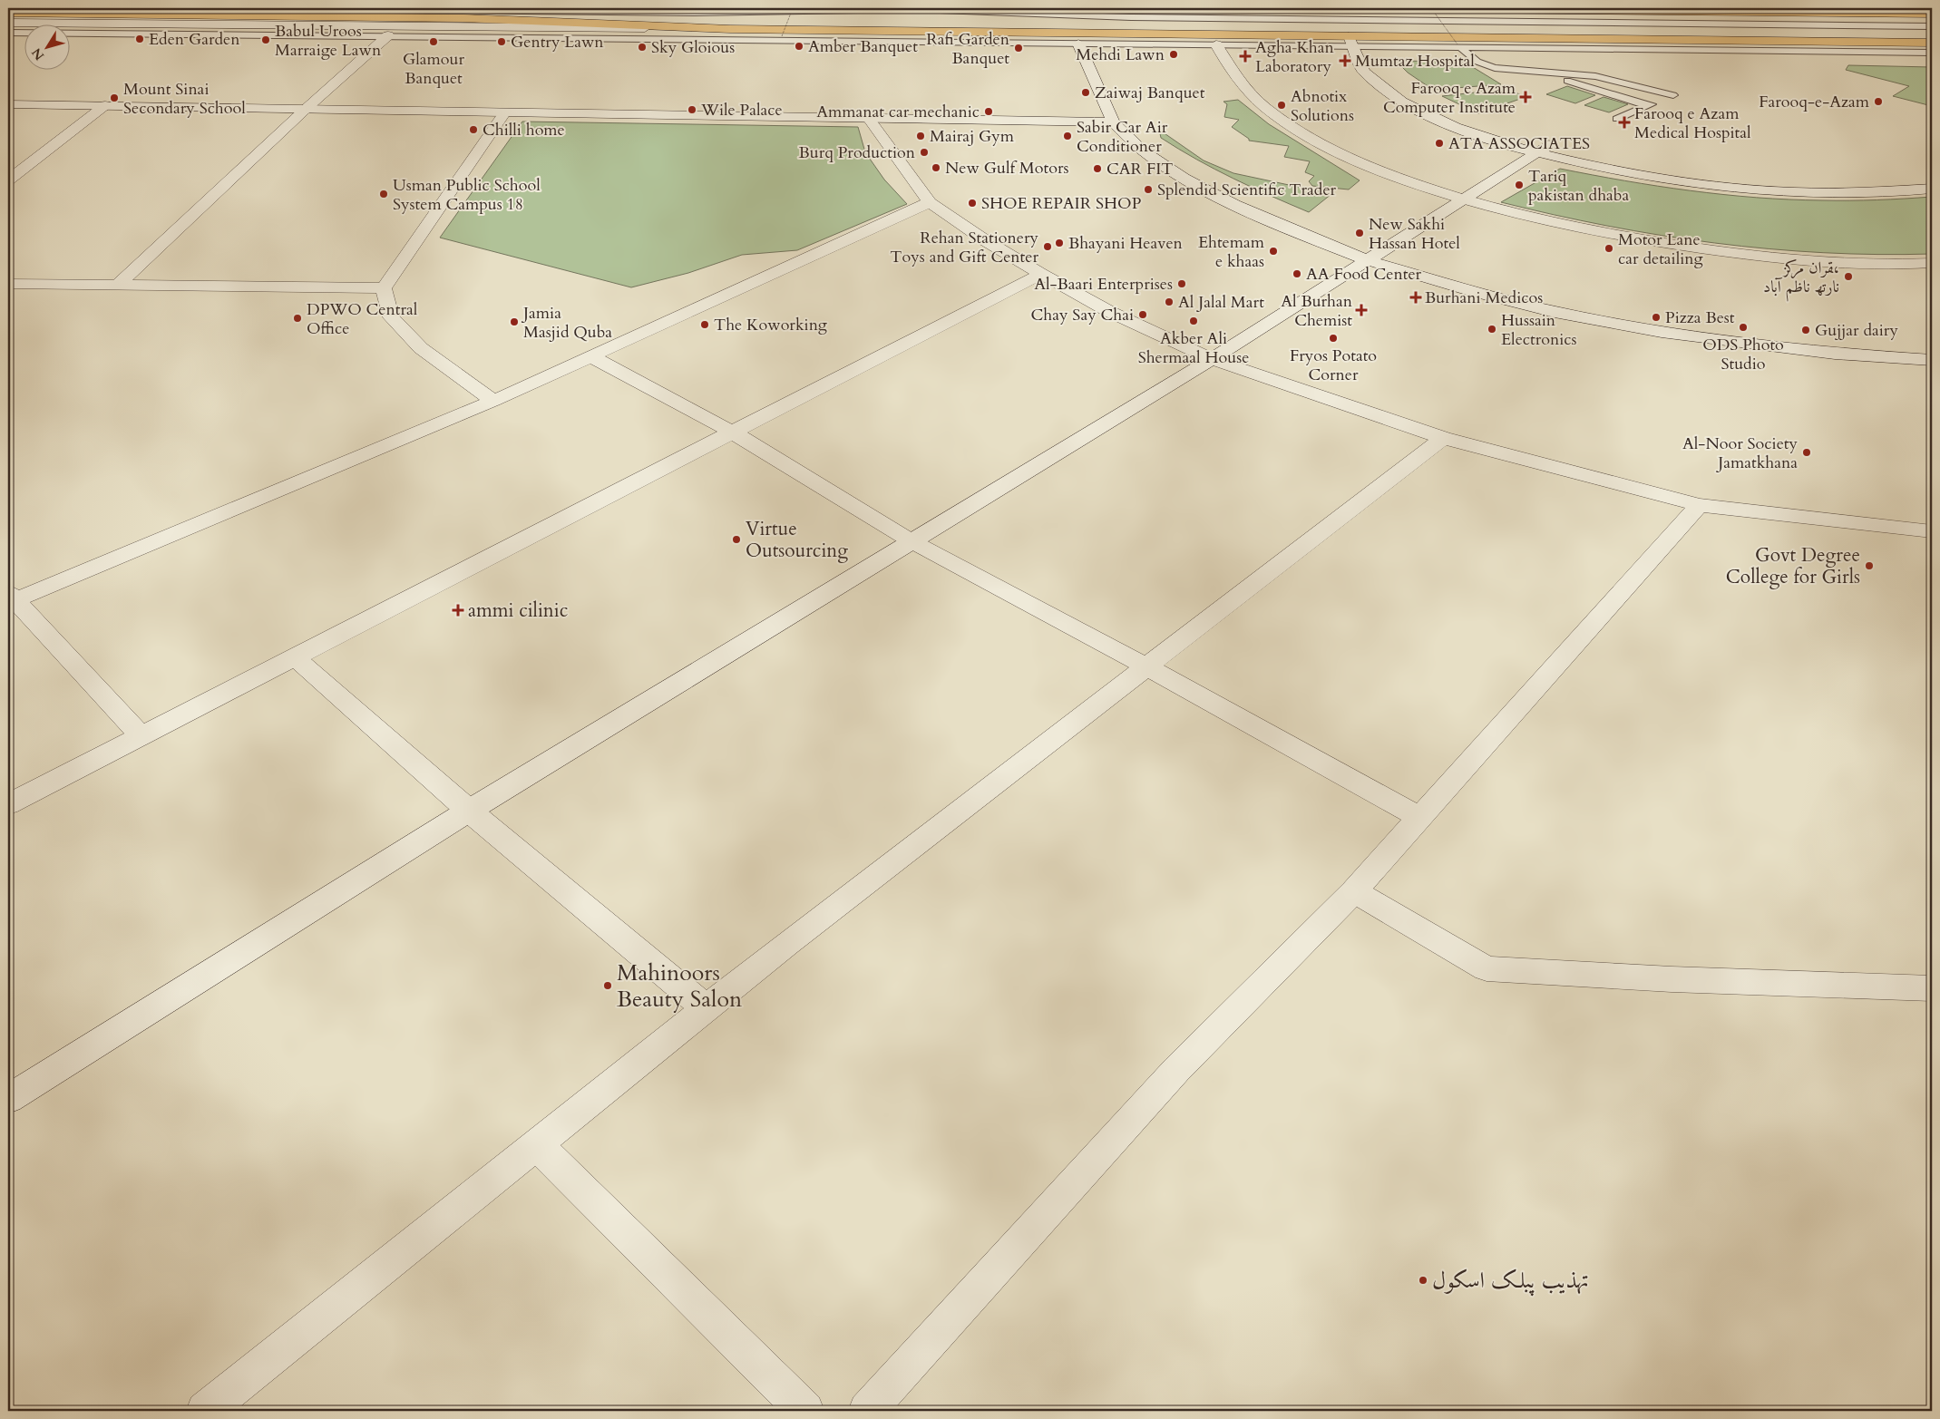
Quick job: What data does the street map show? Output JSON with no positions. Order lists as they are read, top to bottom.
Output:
{
  "places": {
    "other": [
      "Eden Garden",
      "Babul Uroos Marraige Lawn",
      "Glamour Banquet",
      "Gentry Lawn",
      "Amber Banquet",
      "Sky Gloious",
      "Rafi Garden Banquet",
      "Mehdi Lawn",
      "Zaiwaj Banquet",
      "Mount Sinai Secondary School",
      "Farooq-e-Azam",
      "Abnotix Solutions",
      "Wile Palace",
      "Ammanat car mechanic",
      "Chilli home",
      "Mairaj Gym",
      "Sabir Car Air Conditioner",
      "ATA ASSOCIATES",
      "Burq Production",
      "New Gulf Motors",
      "CAR FIT",
      "Tariq pakistan dhaba",
      "Splendid Scientific Trader",
      "Usman Public School System Campus 18",
      "SHOE REPAIR SHOP",
      "New Sakhi Hassan Hotel",
      "Bhayani Heaven",
      "Rehan Stationery Toys and Gift Center",
      "Motor Lane car detailing",
      "Ehtemam e khaas",
      "AA Food Center",
      "‍قران مرکز، نارتھ ناظم آباد",
      "Al-Baari Enterprises",
      "Al Jalal Mart",
      "Chay Say Chai",
      "Pizza Best",
      "DPWO Central Office",
      "Akber Ali Shermaal House",
      "Jamia Masjid Quba",
      "The Koworking",
      "ODS Photo Studio",
      "Hussain Electronics",
      "Gujjar dairy",
      "Fryos Potato Corner",
      "Al-Noor Society Jamatkhana",
      "Virtue Outsourcing",
      "Govt Degree College for Girls",
      "Mahinoors Beauty Salon",
      "تہذیب پبلک اسکول"
    ],
    "health": [
      "Agha Khan Laboratory",
      "Mumtaz Hospital",
      "Farooq e Azam Computer Institute",
      "Farooq e Azam Medical Hospital",
      "Burhani Medicos",
      "Al Burhan Chemist",
      "ammi cilinic"
    ]
  },
  "north": "bottom left"
}
